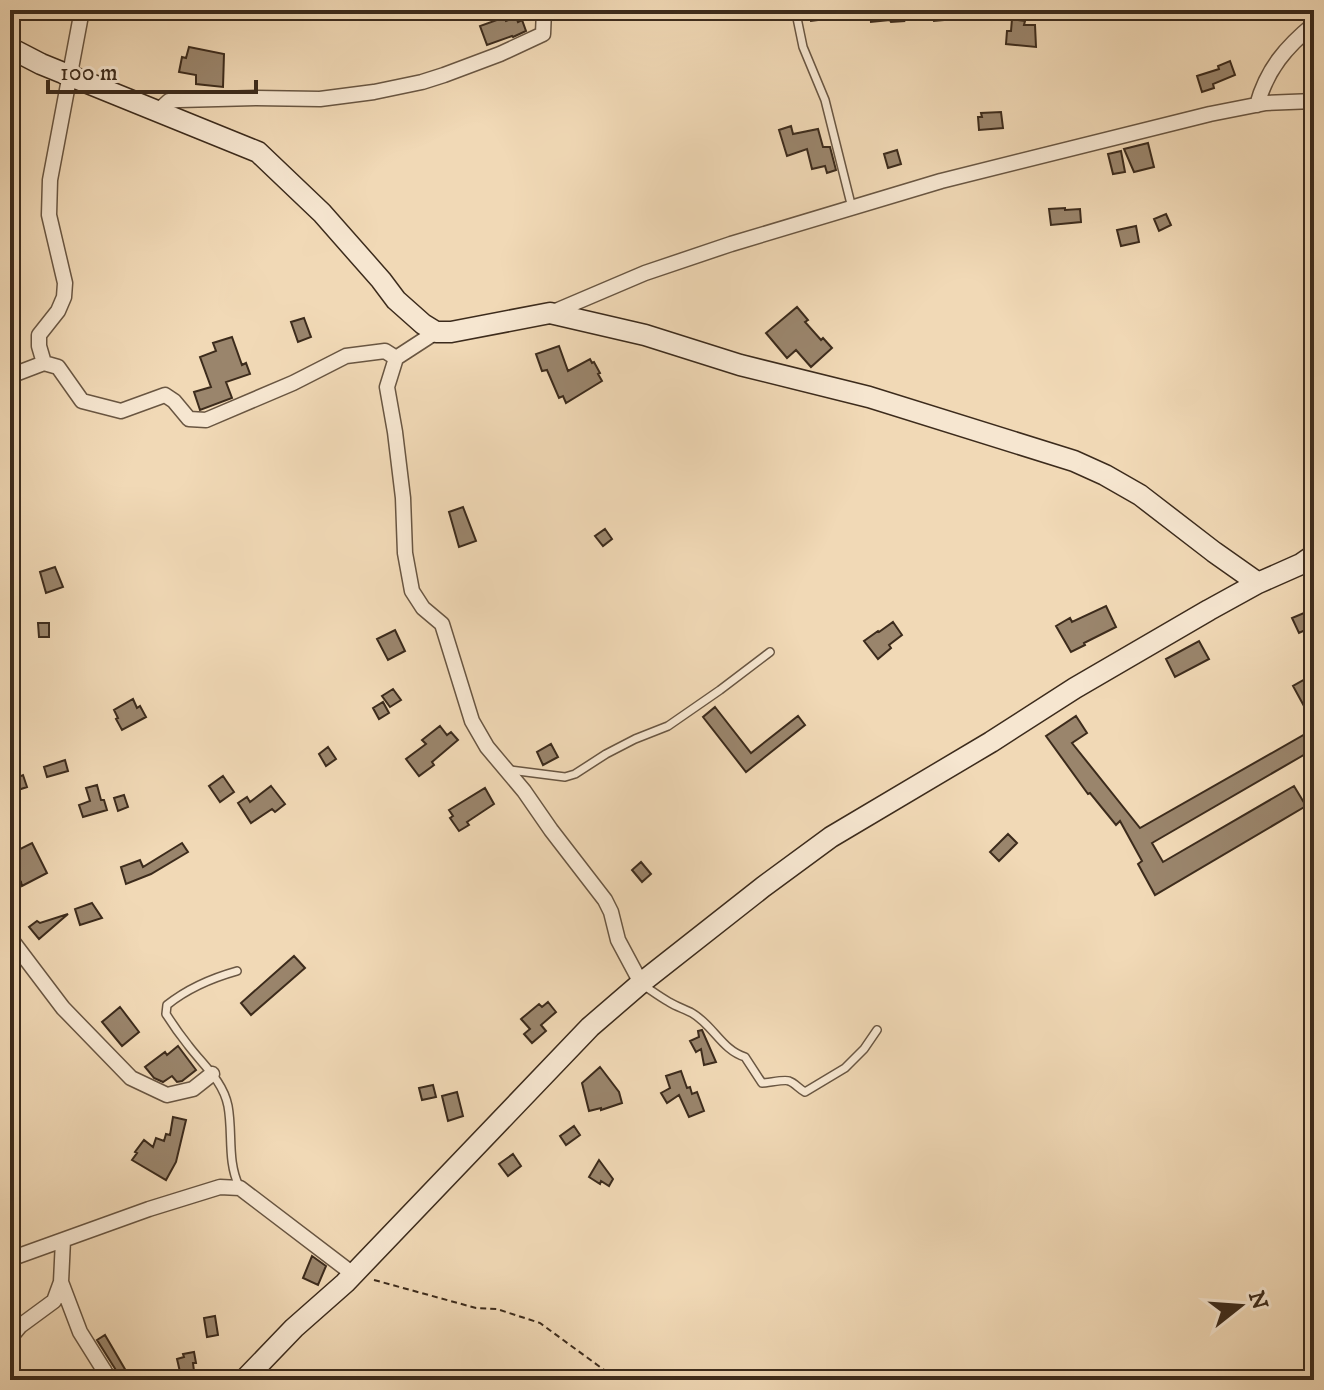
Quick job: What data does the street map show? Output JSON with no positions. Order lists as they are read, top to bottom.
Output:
{
  "scale_bar": "100 m",
  "north": "right"
}
